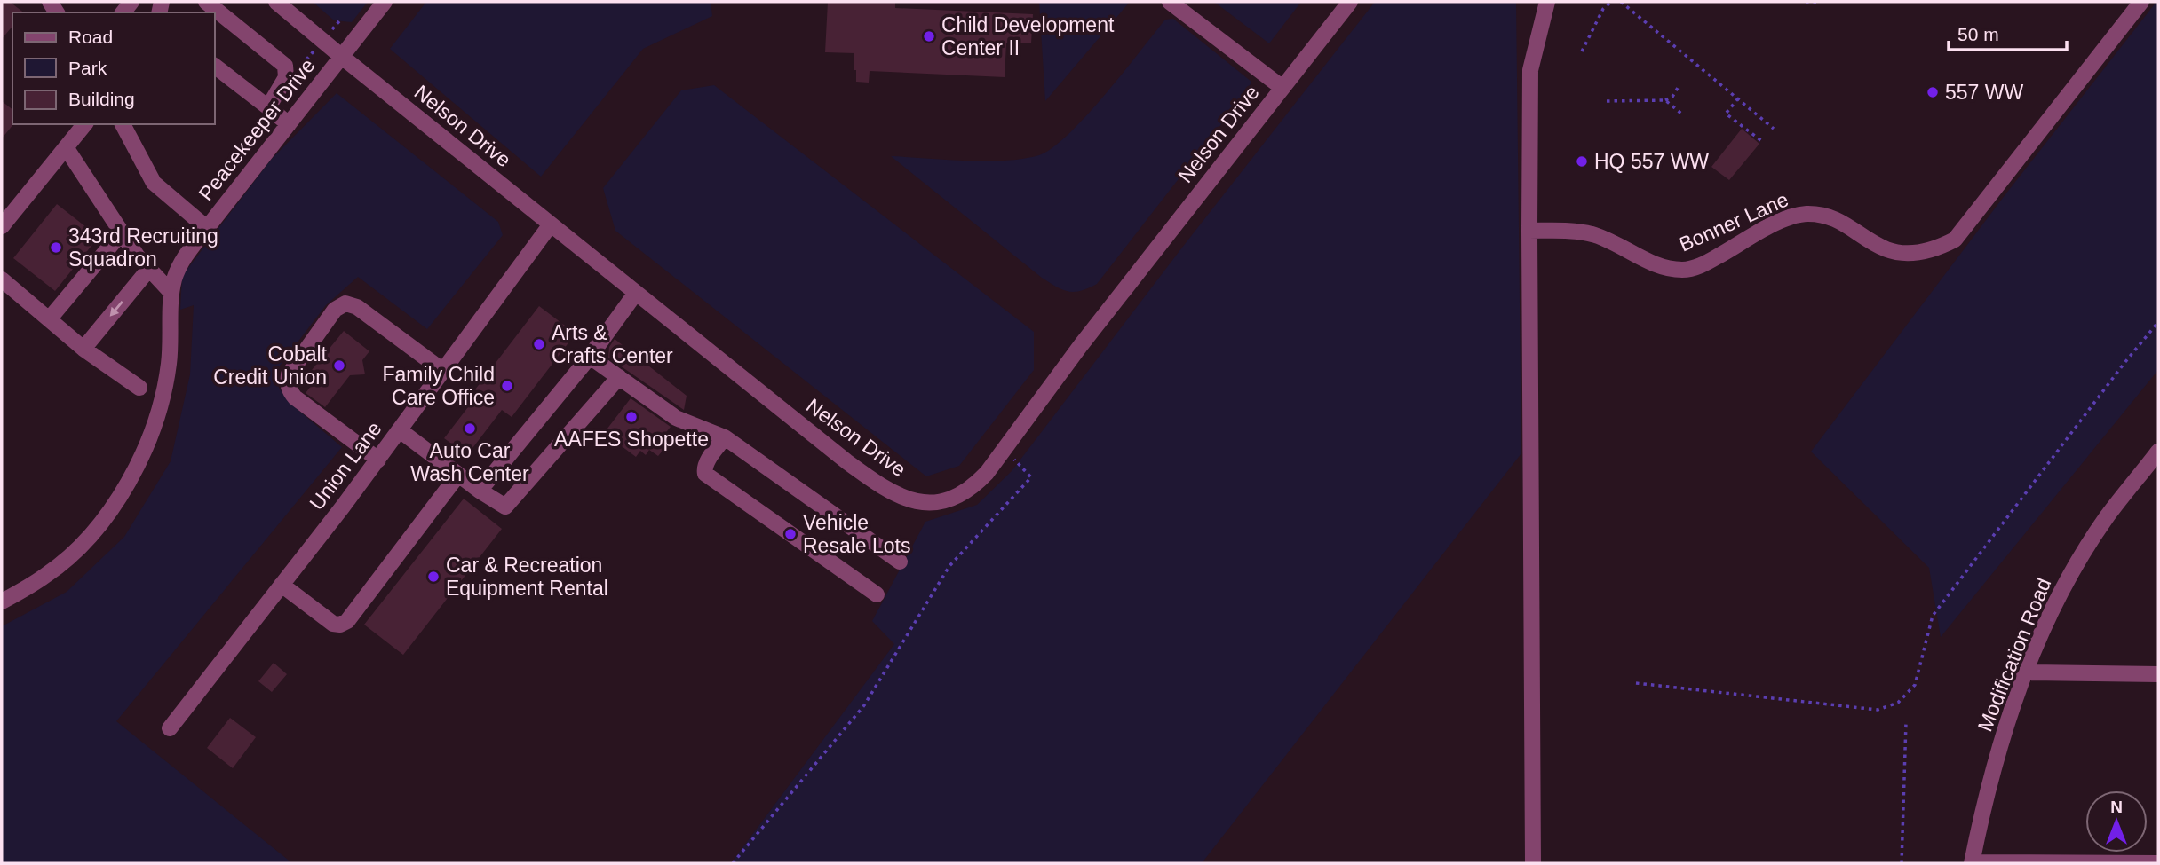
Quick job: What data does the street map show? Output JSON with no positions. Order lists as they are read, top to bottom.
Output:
{
  "streets": {
    "street": [
      "Nelson Drive",
      "Peacekeeper Drive",
      "Bonner Lane",
      "Union Lane",
      "Modification Road"
    ]
  },
  "crossings": [
    ["Nelson Drive", "Peacekeeper Drive"],
    ["Nelson Drive", "Union Lane"]
  ],
  "places": [
    "Child Development Center II",
    "557 WW",
    "HQ 557 WW",
    "343rd Recruiting Squadron",
    "Arts & Crafts Center",
    "Cobalt Credit Union",
    "Family Child Care Office",
    "AAFES Shopette",
    "Auto Car Wash Center",
    "Vehicle Resale Lots",
    "Car & Recreation Equipment Rental"
  ],
  "legend": ["Road", "Park", "Building"],
  "scale_bar": "50 m",
  "north": "top"
}
